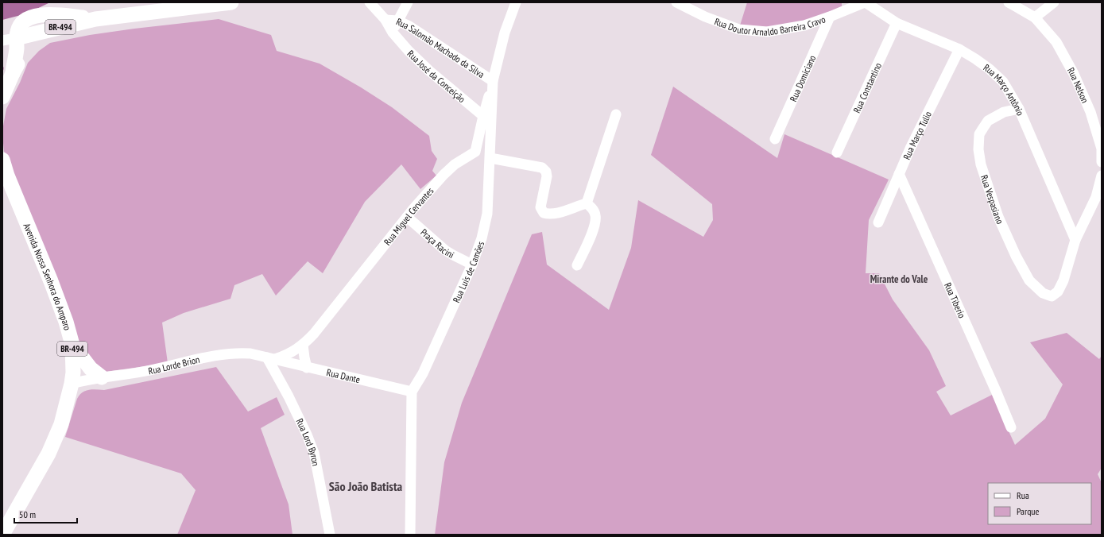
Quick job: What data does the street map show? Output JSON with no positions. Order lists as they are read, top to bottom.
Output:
{
  "streets": {
    "highway": ["BR-494", "Avenida Nossa Senhora do Amparo"],
    "street": [
      "Rua Doutor Arnaldo Barreira Cravo",
      "Rua Salomão Machado da Silva",
      "Rua José da Conceição",
      "Rua Domiciano",
      "Rua Nelson",
      "Rua Constantino",
      "Rua Março Antônio",
      "Rua Março Tulio",
      "Rua Vespasiano",
      "Rua Miguel Cervantes",
      "Praça Racini",
      "Rua Luís de Camões",
      "Rua Tiberio",
      "Rua Lorde Brion",
      "Rua Dante",
      "Rua Lord Byron"
    ]
  },
  "crossings": [
    ["Rua Doutor Arnaldo Barreira Cravo", "Rua Domiciano"],
    ["Rua Doutor Arnaldo Barreira Cravo", "Rua Março Antônio"],
    ["Rua Salomão Machado da Silva", "Rua José da Conceição"],
    ["Rua Salomão Machado da Silva", "Rua Miguel Cervantes"],
    ["Rua Salomão Machado da Silva", "Rua Luís de Camões"],
    ["Rua José da Conceição", "Rua Miguel Cervantes"],
    ["Rua Constantino", "Rua Março Antônio"],
    ["Rua Março Antônio", "Rua Março Tulio"],
    ["Rua Março Antônio", "Rua Vespasiano"],
    ["Rua Março Tulio", "Rua Tiberio"],
    ["Rua Miguel Cervantes", "Praça Racini"],
    ["Rua Miguel Cervantes", "Rua Luís de Camões"],
    ["Rua Miguel Cervantes", "Rua Lorde Brion"],
    ["Rua Miguel Cervantes", "Rua Dante"],
    ["Rua Miguel Cervantes", "Rua Lord Byron"],
    ["Praça Racini", "Rua Luís de Camões"],
    ["Rua Luís de Camões", "Rua Dante"],
    ["Avenida Nossa Senhora do Amparo", "Rua Lorde Brion"],
    ["Rua Lorde Brion", "Rua Dante"],
    ["Rua Lorde Brion", "Rua Lord Byron"],
    ["Rua Dante", "Rua Lord Byron"]
  ],
  "districts": ["Mirante do Vale", "São João Batista"],
  "legend": ["Rua", "Parque"],
  "scale_bar": "50 m"
}
